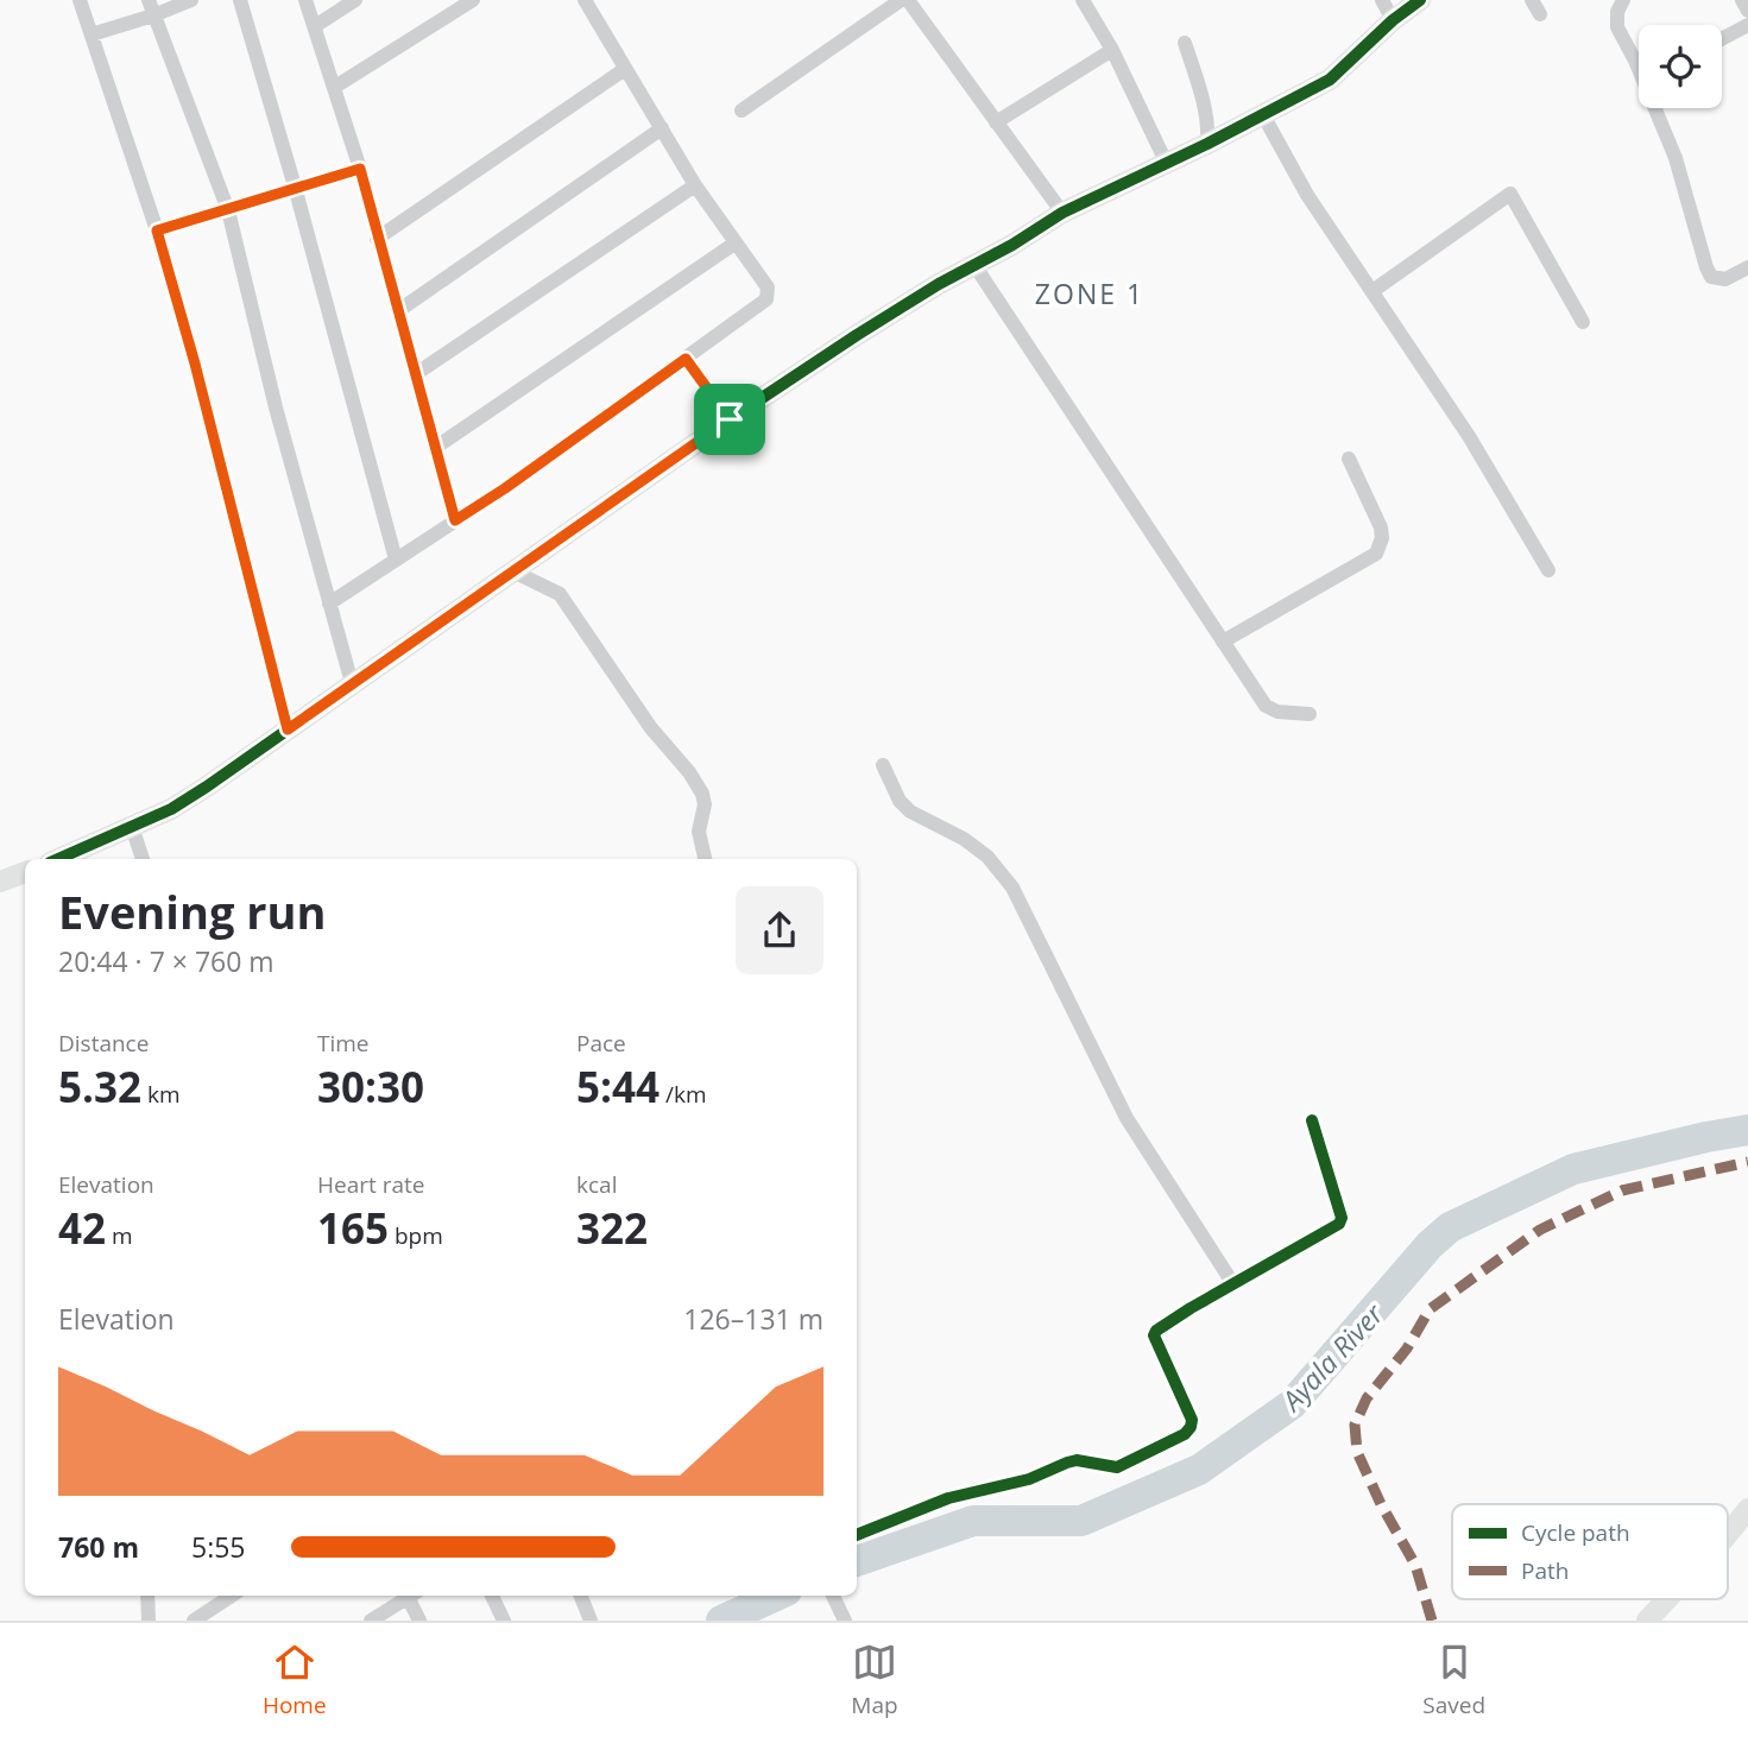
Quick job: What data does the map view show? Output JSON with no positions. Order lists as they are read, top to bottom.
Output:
{
  "districts": ["ZONE 1"],
  "water": ["Ayala River"],
  "legend": ["Cycle path", "Path"],
  "page": {
    "heading": ["Evening run", "20:44 · 7 × 760 m"],
    "stats": [
      ["Distance", "5.32 km"],
      ["Time", "30:30"],
      ["Pace", "5:44 /km"],
      ["Elevation", "42 m"],
      ["Heart rate", "165 bpm"],
      ["kcal", "322"]
    ],
    "chart": ["Elevation", "126–131 m"],
    "list": [
      {
        "name": "760 m",
        "note": "5:55"
      }
    ],
    "tabs": ["Home", "Map", "Saved"]
  }
}
